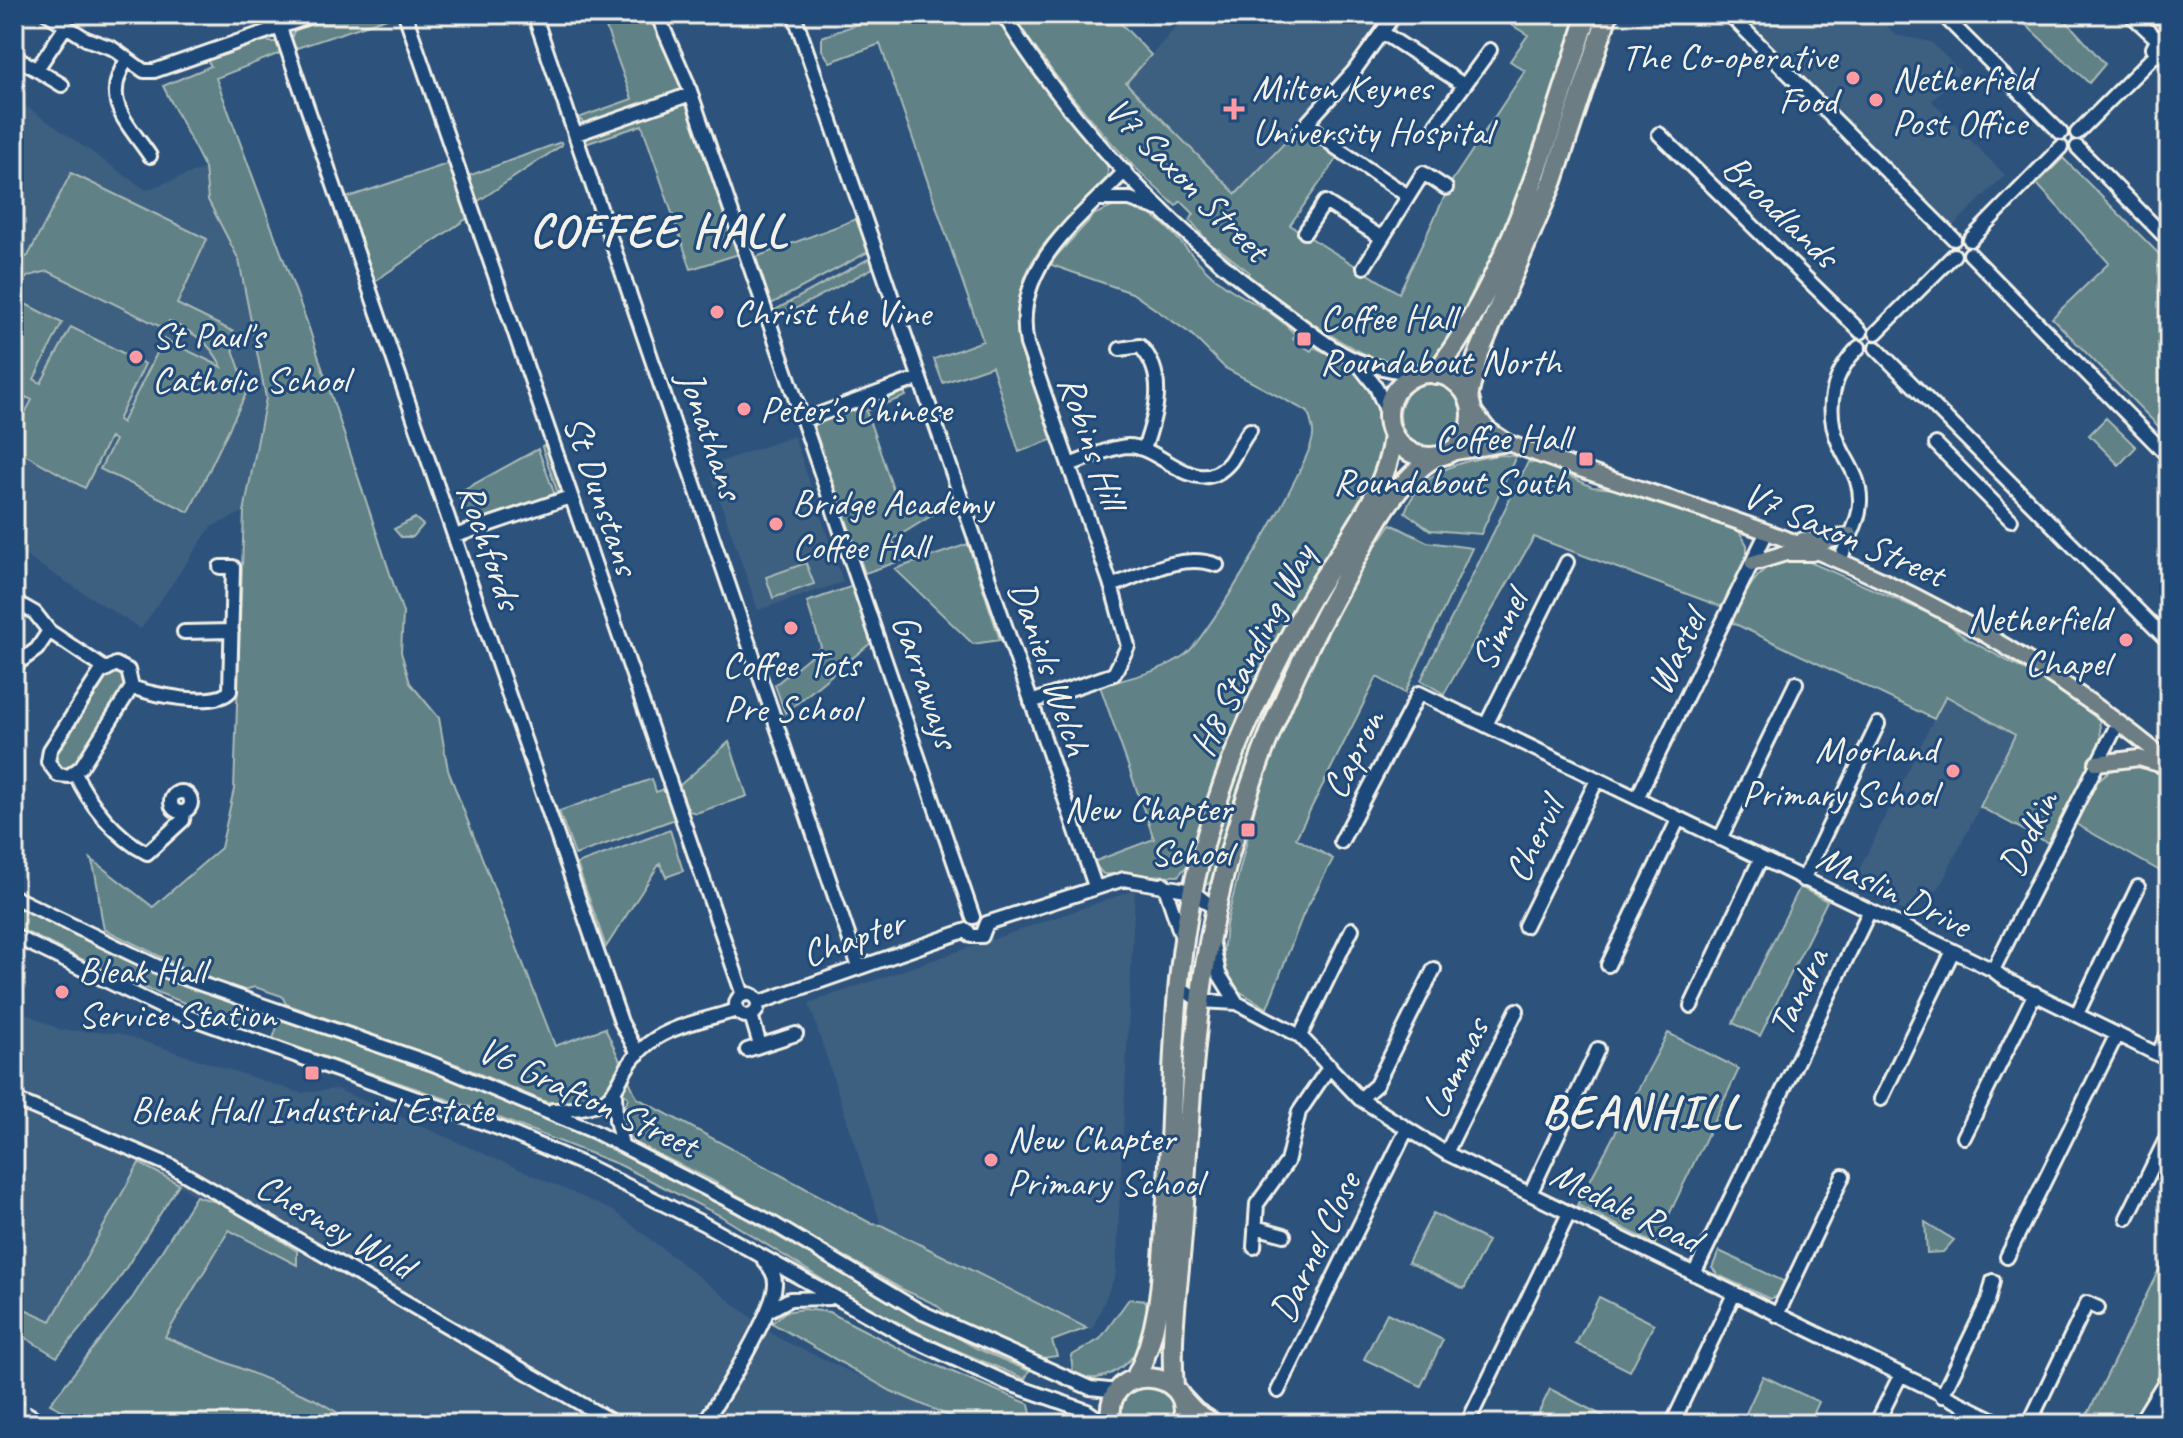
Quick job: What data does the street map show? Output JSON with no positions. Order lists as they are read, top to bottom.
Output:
{
  "streets": {
    "highway": ["H8 Standing Way"],
    "main road": ["V7 Saxon Street"],
    "street": [
      "Broadlands",
      "Jonathans",
      "Robins Hill",
      "St Dunstans",
      "Rochfords",
      "Simnel",
      "Wastel",
      "Daniels Welch",
      "Garraways",
      "Capron",
      "Dodkin",
      "Chervil",
      "Maslin Drive",
      "Chapter",
      "Tandra",
      "Lammas",
      "V6 Grafton Street",
      "Medale Road",
      "Chesney Wold",
      "Darnel Close"
    ]
  },
  "crossings": [
    ["V7 Saxon Street", "Robins Hill"],
    ["V7 Saxon Street", "H8 Standing Way"],
    ["V7 Saxon Street", "Wastel"],
    ["V7 Saxon Street", "Dodkin"],
    ["Jonathans", "Chapter"],
    ["Robins Hill", "Daniels Welch"],
    ["St Dunstans", "Chapter"],
    ["Simnel", "Maslin Drive"],
    ["H8 Standing Way", "Medale Road"],
    ["Wastel", "Maslin Drive"],
    ["Garraways", "Chapter"],
    ["Capron", "Maslin Drive"],
    ["Dodkin", "Maslin Drive"],
    ["Chervil", "Maslin Drive"],
    ["Maslin Drive", "Tandra"],
    ["Tandra", "Medale Road"],
    ["Lammas", "Medale Road"],
    ["Medale Road", "Darnel Close"]
  ],
  "districts": ["COFFEE HALL", "BEANHILL"],
  "places": {
    "other": [
      "The Co-operative Food",
      "Netherfield Post Office",
      "Christ the Vine",
      "St Paul's Catholic School",
      "Peter's Chinese",
      "Bridge Academy Coffee Hall",
      "Coffee Tots Pre School",
      "Netherfield Chapel",
      "Moorland Primary School",
      "Bleak Hall Service Station",
      "New Chapter Primary School"
    ],
    "health": ["Milton Keynes University Hospital"],
    "transit": [
      "Coffee Hall Roundabout North",
      "Coffee Hall Roundabout South",
      "New Chapter School",
      "Bleak Hall Industrial Estate"
    ]
  }
}
